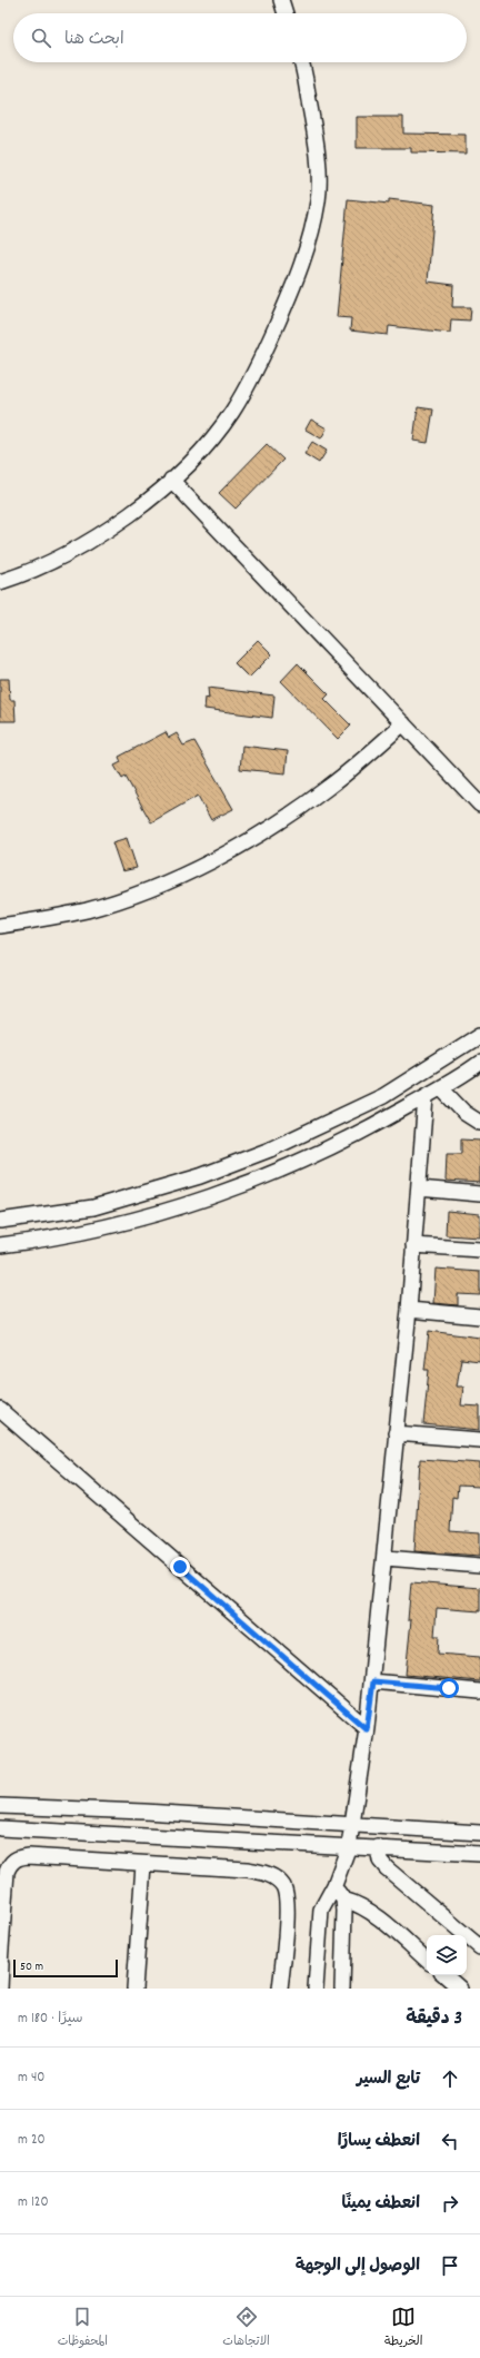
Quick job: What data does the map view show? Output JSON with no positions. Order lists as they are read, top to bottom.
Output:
{
  "scale_bar": "50 m",
  "page": {
    "search": "ابحث هنا",
    "scale": "50 m",
    "heading": ["3 دقيقة", "سيرًا · 180 m"],
    "list": [
      ["تابع السير", "40 m"],
      ["انعطف يسارًا", "20 m"],
      ["انعطف يمينًا", "120 m"],
      "الوصول إلى الوجهة"
    ],
    "nav": ["الخريطة", "الاتجاهات", "المحفوظات"]
  }
}
